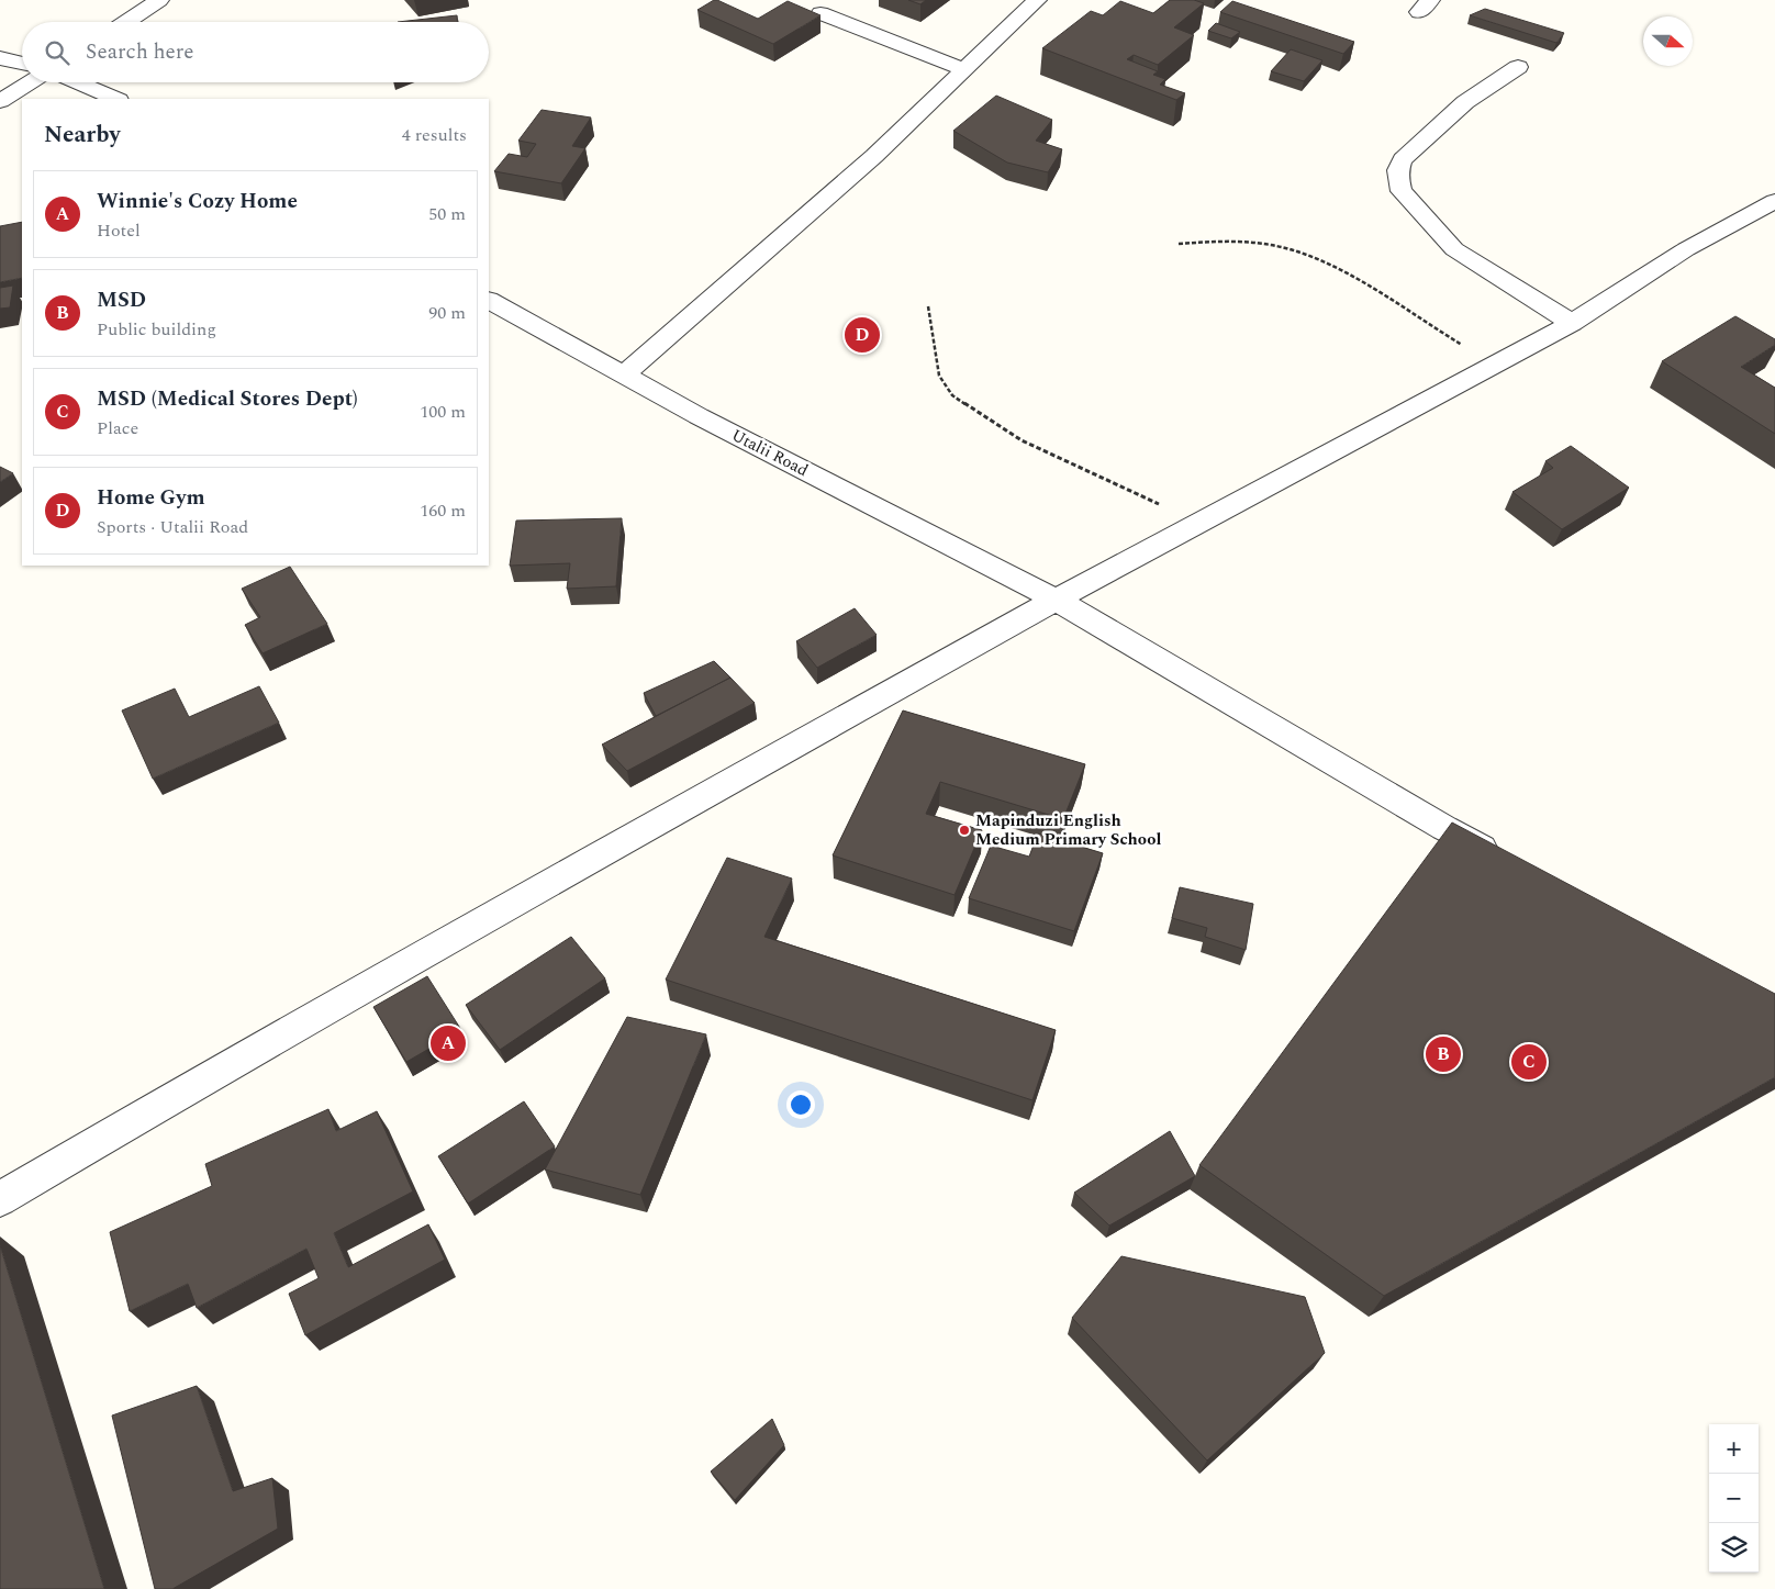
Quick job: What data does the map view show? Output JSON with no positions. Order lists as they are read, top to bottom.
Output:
{
  "streets": {
    "street": ["Utalii Road"]
  },
  "places": ["Mapinduzi English Medium Primary School"],
  "north": "right",
  "page": {
    "search": "Search here",
    "heading": ["Nearby", "4 results"],
    "list": [
      {
        "mark": "A",
        "name": "Winnie's Cozy Home",
        "note": "Hotel",
        "value": "50 m"
      },
      {
        "mark": "B",
        "name": "MSD",
        "note": "Public building",
        "value": "90 m"
      },
      {
        "mark": "C",
        "name": "MSD (Medical Stores Dept)",
        "note": "Place",
        "value": "100 m"
      },
      {
        "mark": "D",
        "name": "Home Gym",
        "note": "Sports · Utalii Road",
        "value": "160 m"
      }
    ],
    "pins": [
      "D",
      "A",
      "B",
      "C"
    ],
    "map_buttons": ["+", "−"]
  }
}
